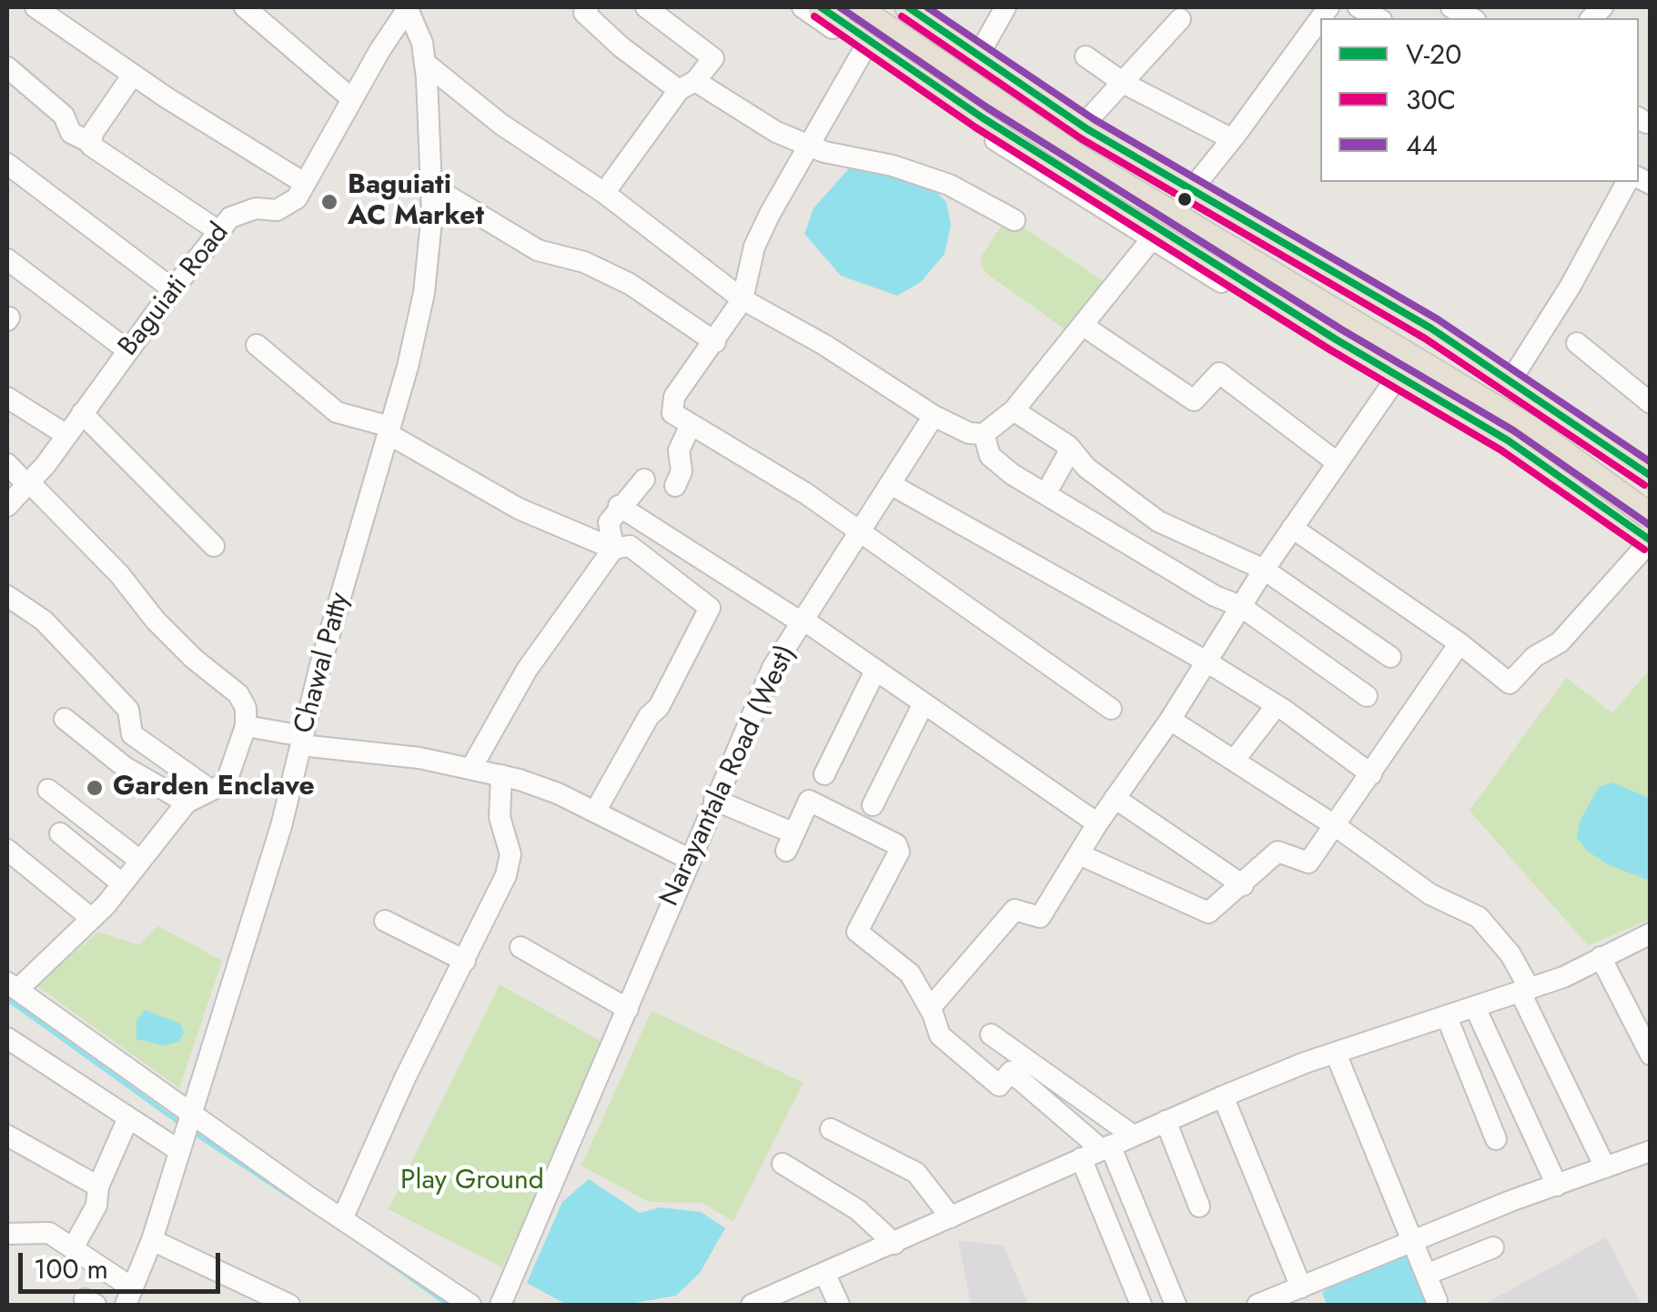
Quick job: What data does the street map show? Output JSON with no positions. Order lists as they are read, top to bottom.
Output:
{
  "streets": {
    "street": ["Baguiati Road", "Chawal Patty", "Narayantala Road (West)"]
  },
  "crossings": [
    ["Baguiati Road", "Chawal Patty"]
  ],
  "parks": ["Play Ground"],
  "places": ["Baguiati AC Market", "Garden Enclave"],
  "lines": ["transit line V-20", "transit line 44", "transit line 30C"],
  "legend": ["V-20", "30C", "44"],
  "scale_bar": "100 m"
}
